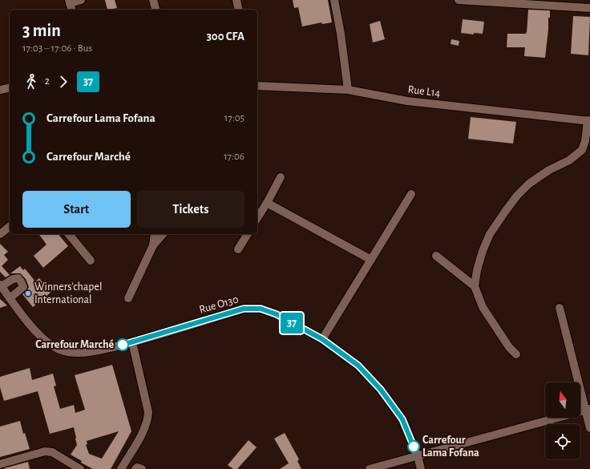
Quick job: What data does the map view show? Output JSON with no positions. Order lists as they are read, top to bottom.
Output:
{
  "streets": {
    "street": ["Rue L14", "Rue O130"]
  },
  "places": ["Winners'chapel International", "Carrefour Marché", "Carrefour Lama Fofana"],
  "lines": ["bus line 37"],
  "north": "top",
  "page": {
    "on_map": "37",
    "heading": ["3 min", "17:03 – 17:06 · Bus", "300 CFA"],
    "legs": ["2", "37"],
    "list": [
      {
        "name": "Carrefour Lama Fofana",
        "value": "17:05"
      },
      {
        "name": "Carrefour Marché",
        "value": "17:06"
      }
    ],
    "buttons": ["Start", "Tickets"]
  }
}
